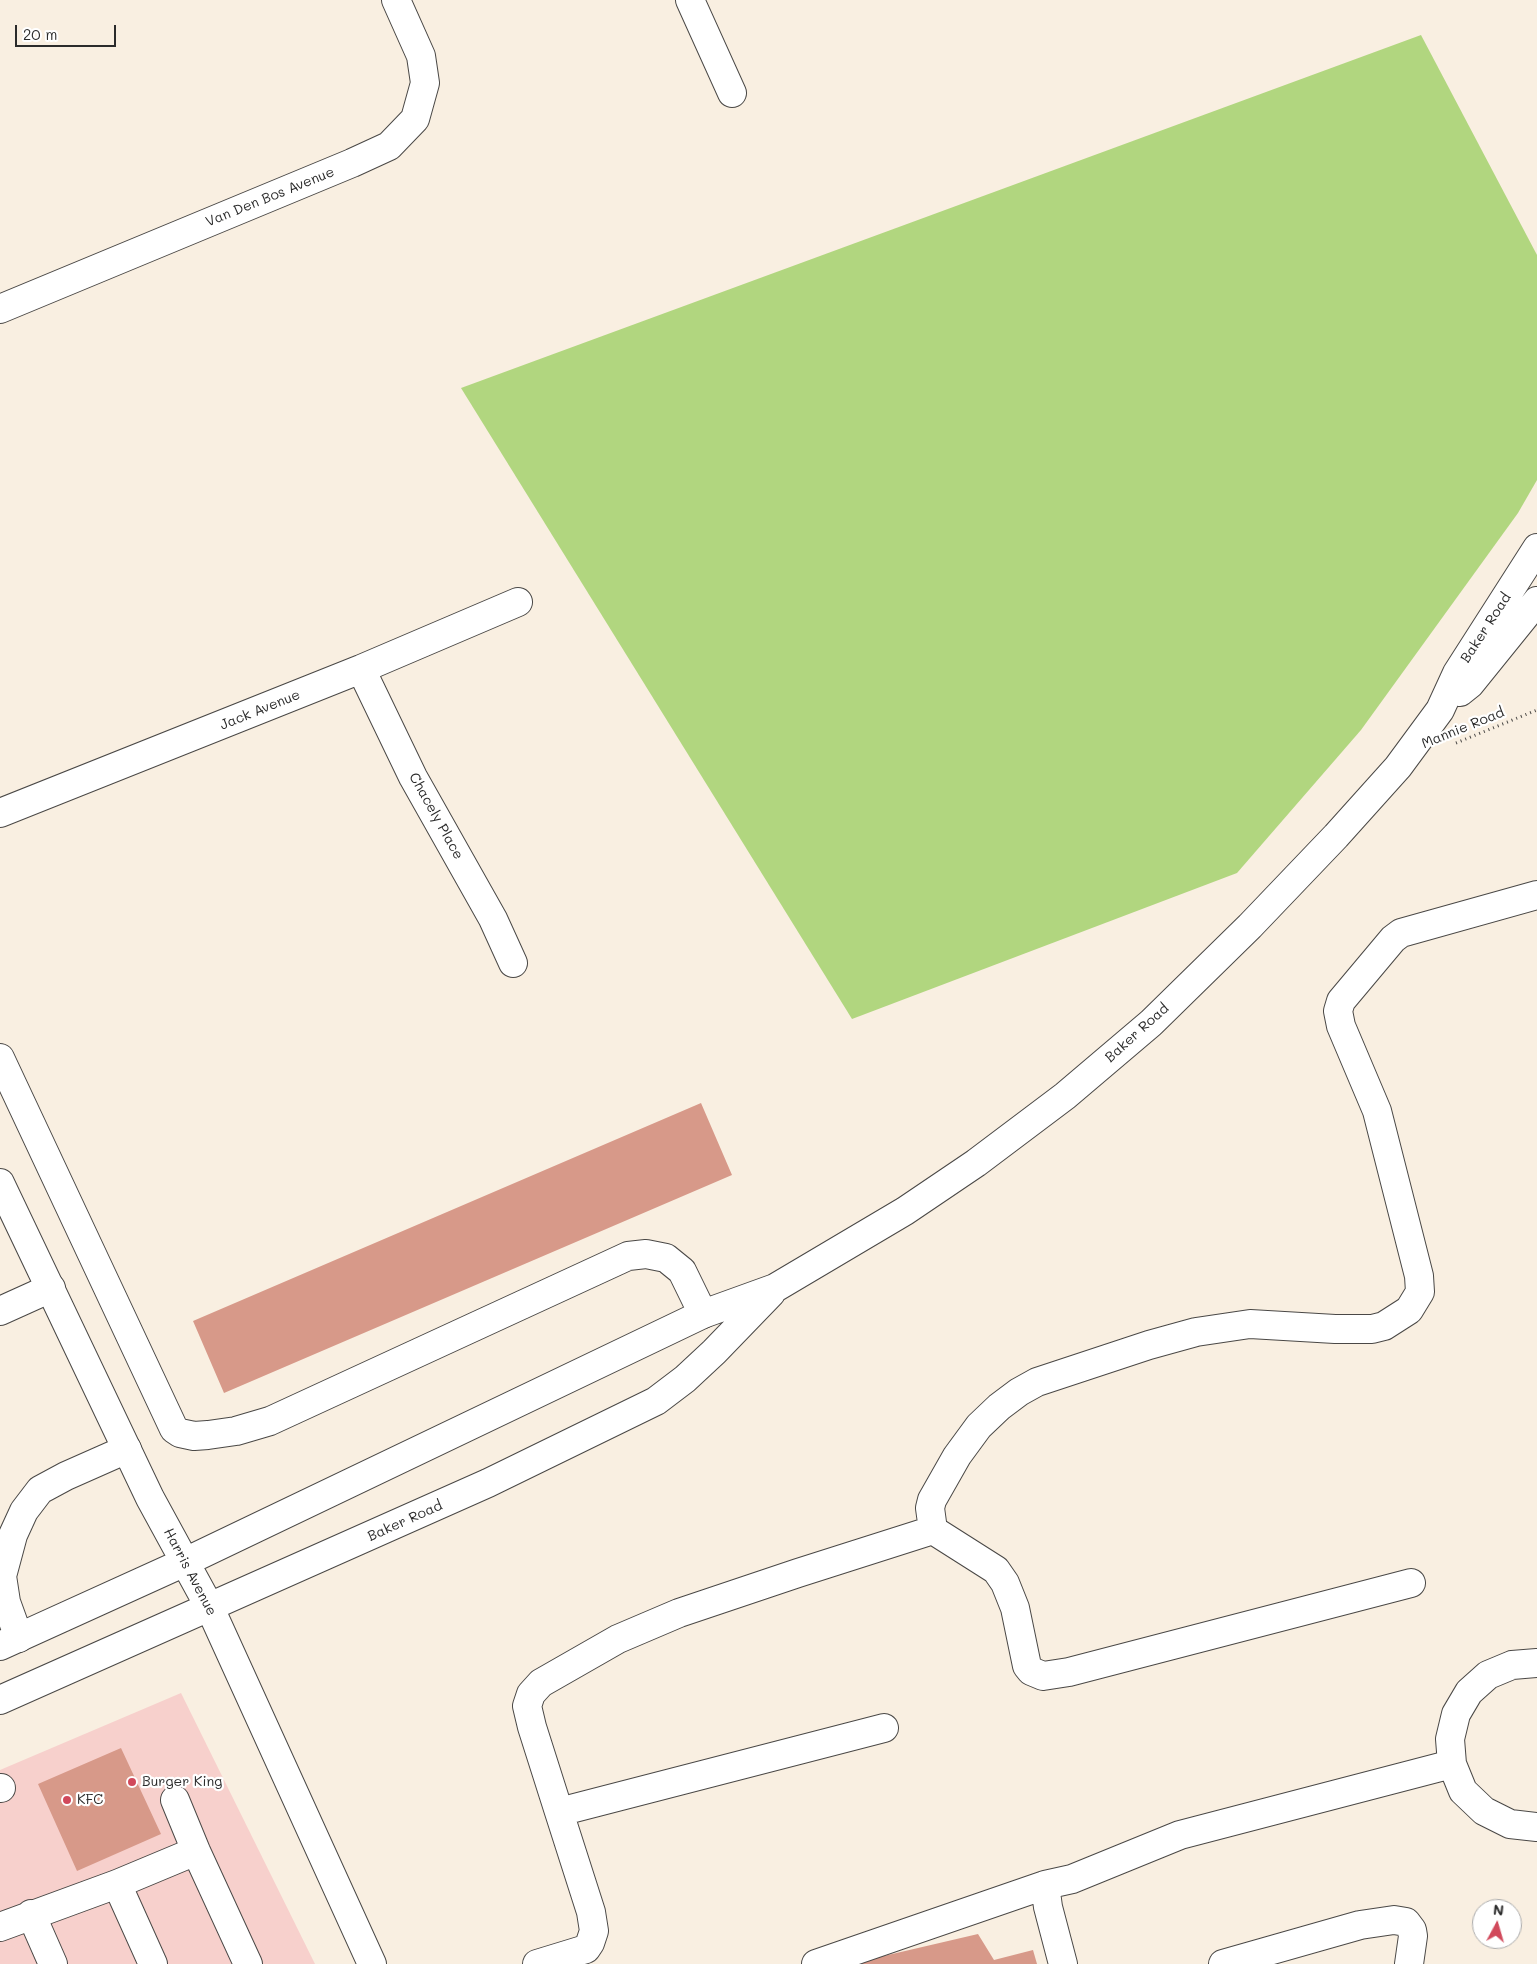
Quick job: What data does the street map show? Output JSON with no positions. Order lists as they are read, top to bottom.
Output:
{
  "streets": {
    "main road": [
      "Van Den Bos Avenue",
      "Baker Road",
      "Jack Avenue",
      "Chacely Place",
      "Harris Avenue"
    ],
    "path": ["Mannie Road"]
  },
  "crossings": [
    ["Baker Road", "Harris Avenue"],
    ["Jack Avenue", "Chacely Place"]
  ],
  "places": ["Burger King", "KFC"],
  "scale_bar": "20 m",
  "north": "top"
}
